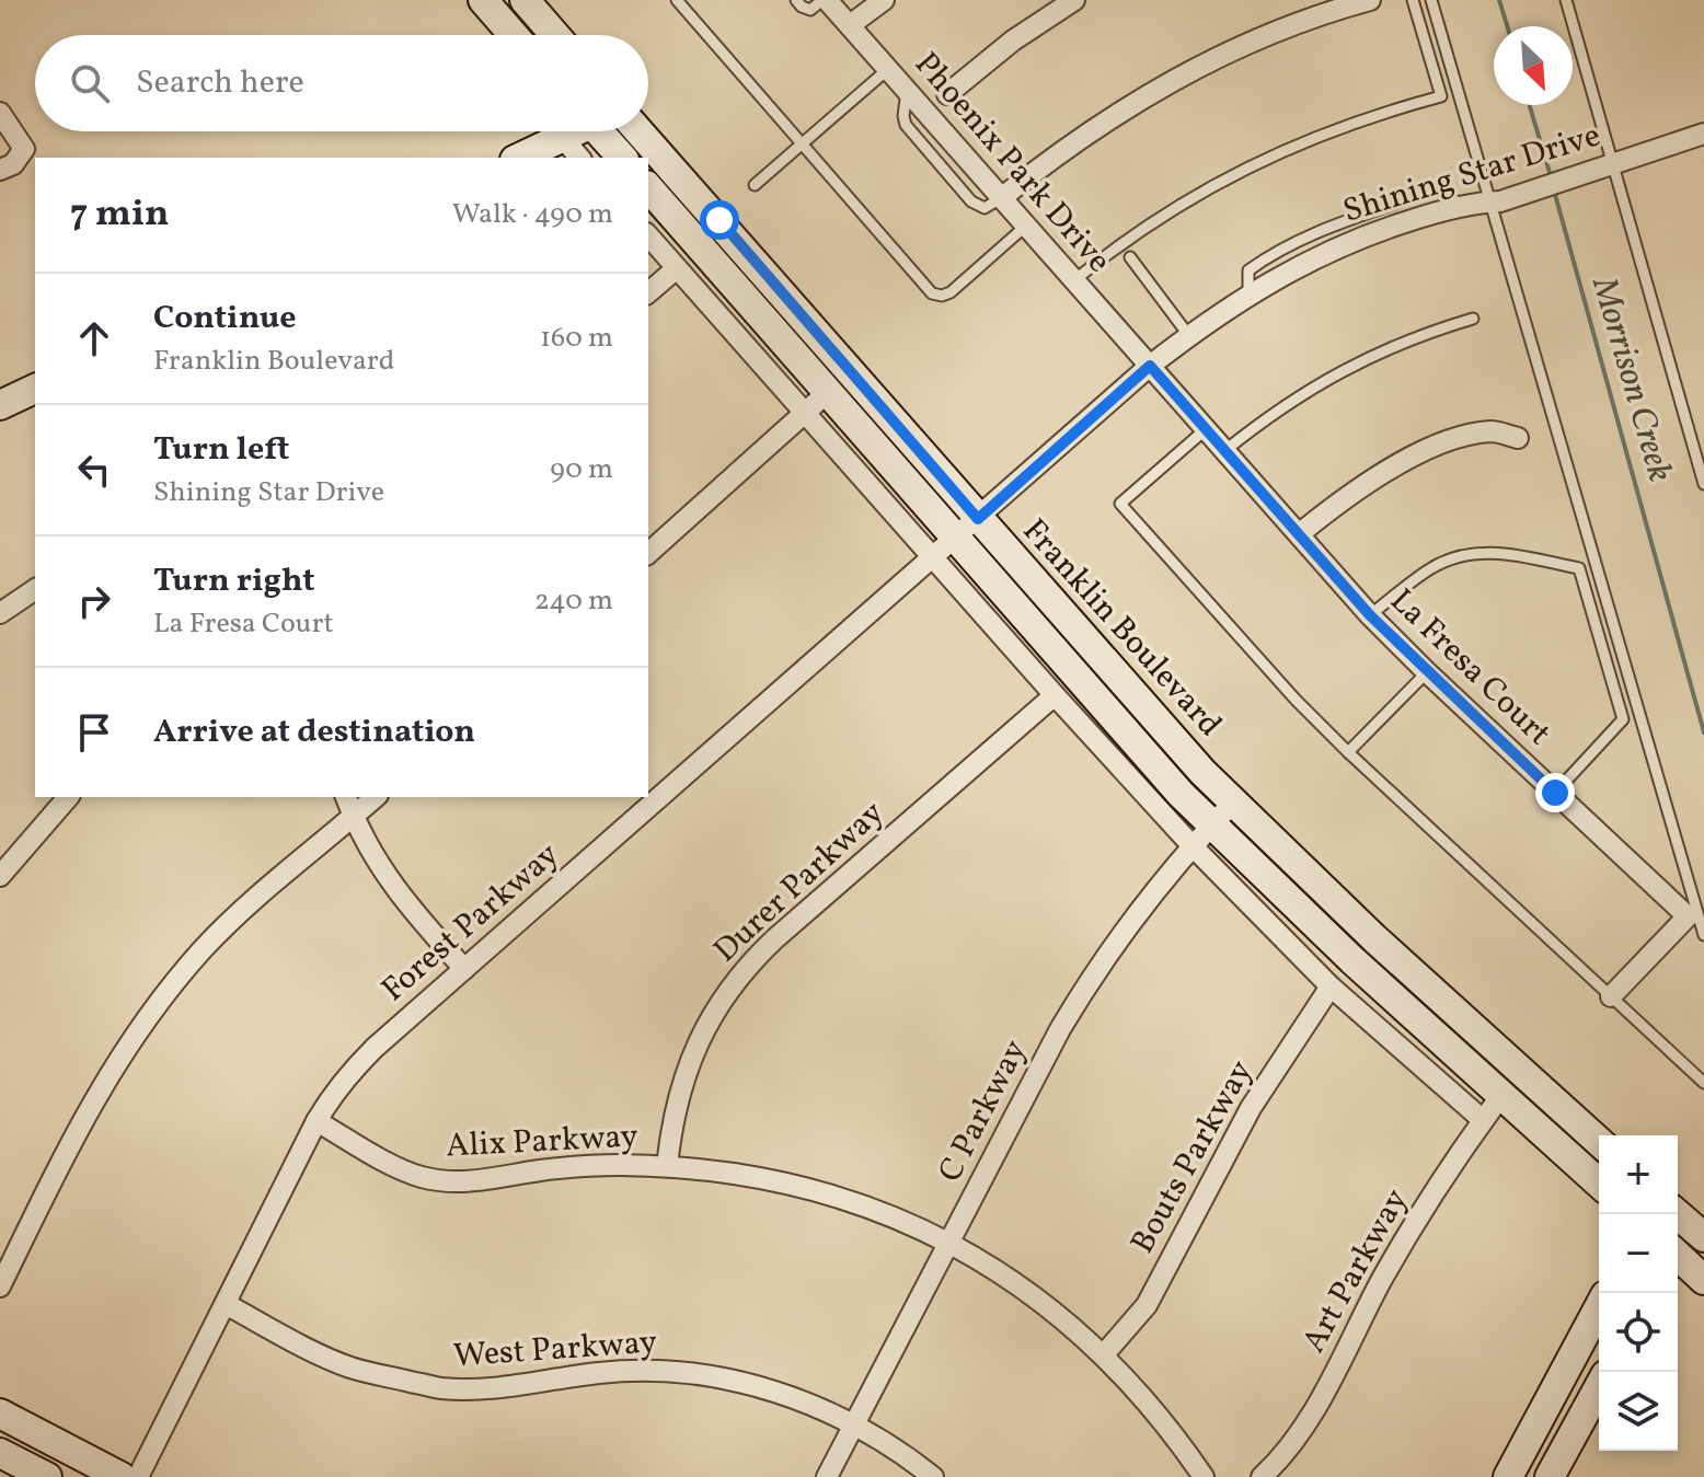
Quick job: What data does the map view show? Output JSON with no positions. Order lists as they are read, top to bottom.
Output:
{
  "streets": {
    "main road": ["Franklin Boulevard"],
    "street": [
      "Phoenix Park Drive",
      "Shining Star Drive",
      "La Fresa Court",
      "Durer Parkway",
      "Forest Parkway",
      "C Parkway",
      "Alix Parkway",
      "Bouts Parkway",
      "Art Parkway",
      "West Parkway"
    ]
  },
  "crossings": [
    ["Phoenix Park Drive", "Shining Star Drive"],
    ["Phoenix Park Drive", "La Fresa Court"],
    ["Shining Star Drive", "Franklin Boulevard"],
    ["Shining Star Drive", "La Fresa Court"],
    ["Shining Star Drive", "Forest Parkway"],
    ["Franklin Boulevard", "Forest Parkway"],
    ["Franklin Boulevard", "C Parkway"],
    ["Franklin Boulevard", "Art Parkway"],
    ["Durer Parkway", "Alix Parkway"],
    ["Forest Parkway", "Alix Parkway"],
    ["Forest Parkway", "West Parkway"],
    ["C Parkway", "Alix Parkway"],
    ["C Parkway", "West Parkway"],
    ["Alix Parkway", "Bouts Parkway"]
  ],
  "water": ["Morrison Creek"],
  "north": "bottom right",
  "page": {
    "search": "Search here",
    "heading": ["7 min", "Walk · 490 m"],
    "list": [
      ["Continue", "Franklin Boulevard", "160 m"],
      ["Turn left", "Shining Star Drive", "90 m"],
      ["Turn right", "La Fresa Court", "240 m"],
      "Arrive at destination"
    ],
    "map_buttons": ["+", "−"]
  }
}
